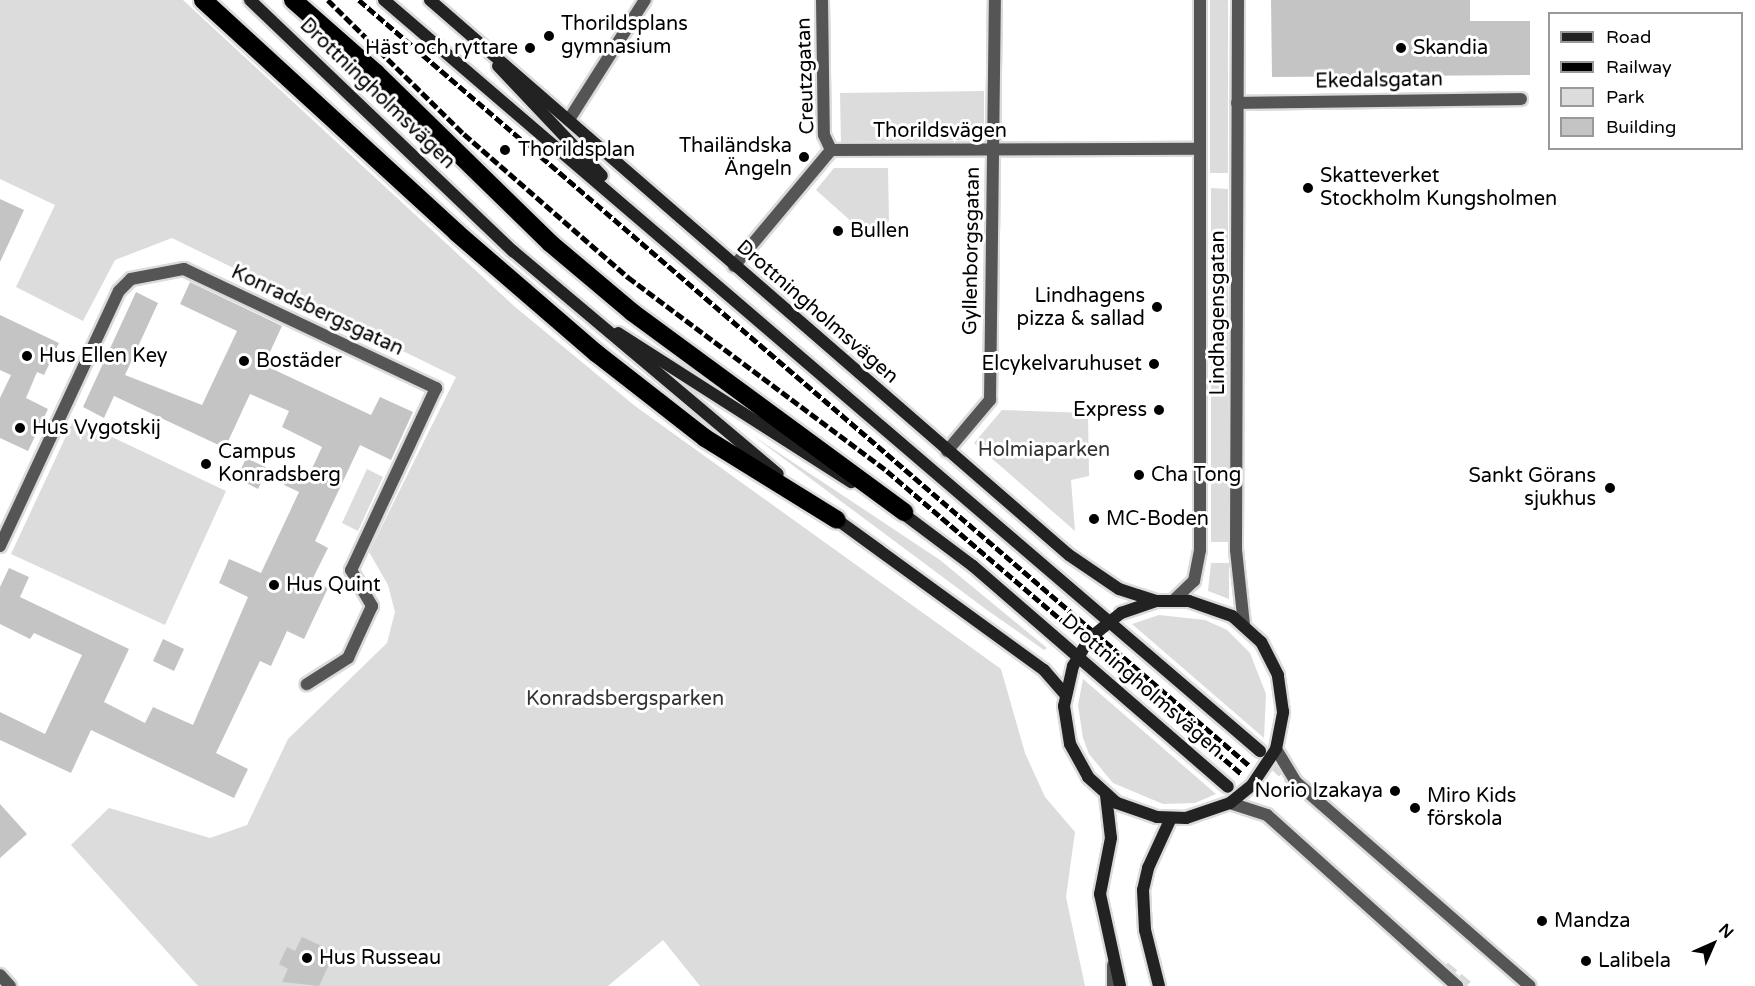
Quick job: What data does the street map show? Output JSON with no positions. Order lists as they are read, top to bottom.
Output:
{
  "streets": {
    "main road": ["Drottningholmsvägen"],
    "street": [
      "Creutzgatan",
      "Ekedalsgatan",
      "Thorildsvägen",
      "Gyllenborgsgatan",
      "Konradsbergsgatan",
      "Lindhagensgatan"
    ]
  },
  "crossings": [
    ["Creutzgatan", "Thorildsvägen"],
    ["Ekedalsgatan", "Lindhagensgatan"],
    ["Drottningholmsvägen", "Gyllenborgsgatan"],
    ["Thorildsvägen", "Gyllenborgsgatan"],
    ["Thorildsvägen", "Lindhagensgatan"]
  ],
  "parks": ["Holmiaparken", "Konradsbergsparken"],
  "places": [
    "Thorildsplans gymnasium",
    "Häst och ryttare",
    "Skandia",
    "Thorildsplan",
    "Thailändska Ängeln",
    "Skatteverket Stockholm Kungsholmen",
    "Bullen",
    "Lindhagens pizza & sallad",
    "Hus Ellen Key",
    "Bostäder",
    "Elcykelvaruhuset",
    "Express",
    "Hus Vygotskij",
    "Campus Konradsberg",
    "Cha Tong",
    "Sankt Görans sjukhus",
    "MC-Boden",
    "Hus Quint",
    "Norio Izakaya",
    "Miro Kids förskola",
    "Mandza",
    "Hus Russeau",
    "Lalibela"
  ],
  "legend": [
    "Road",
    "Railway",
    "Park",
    "Building"
  ],
  "north": "top right"
}
